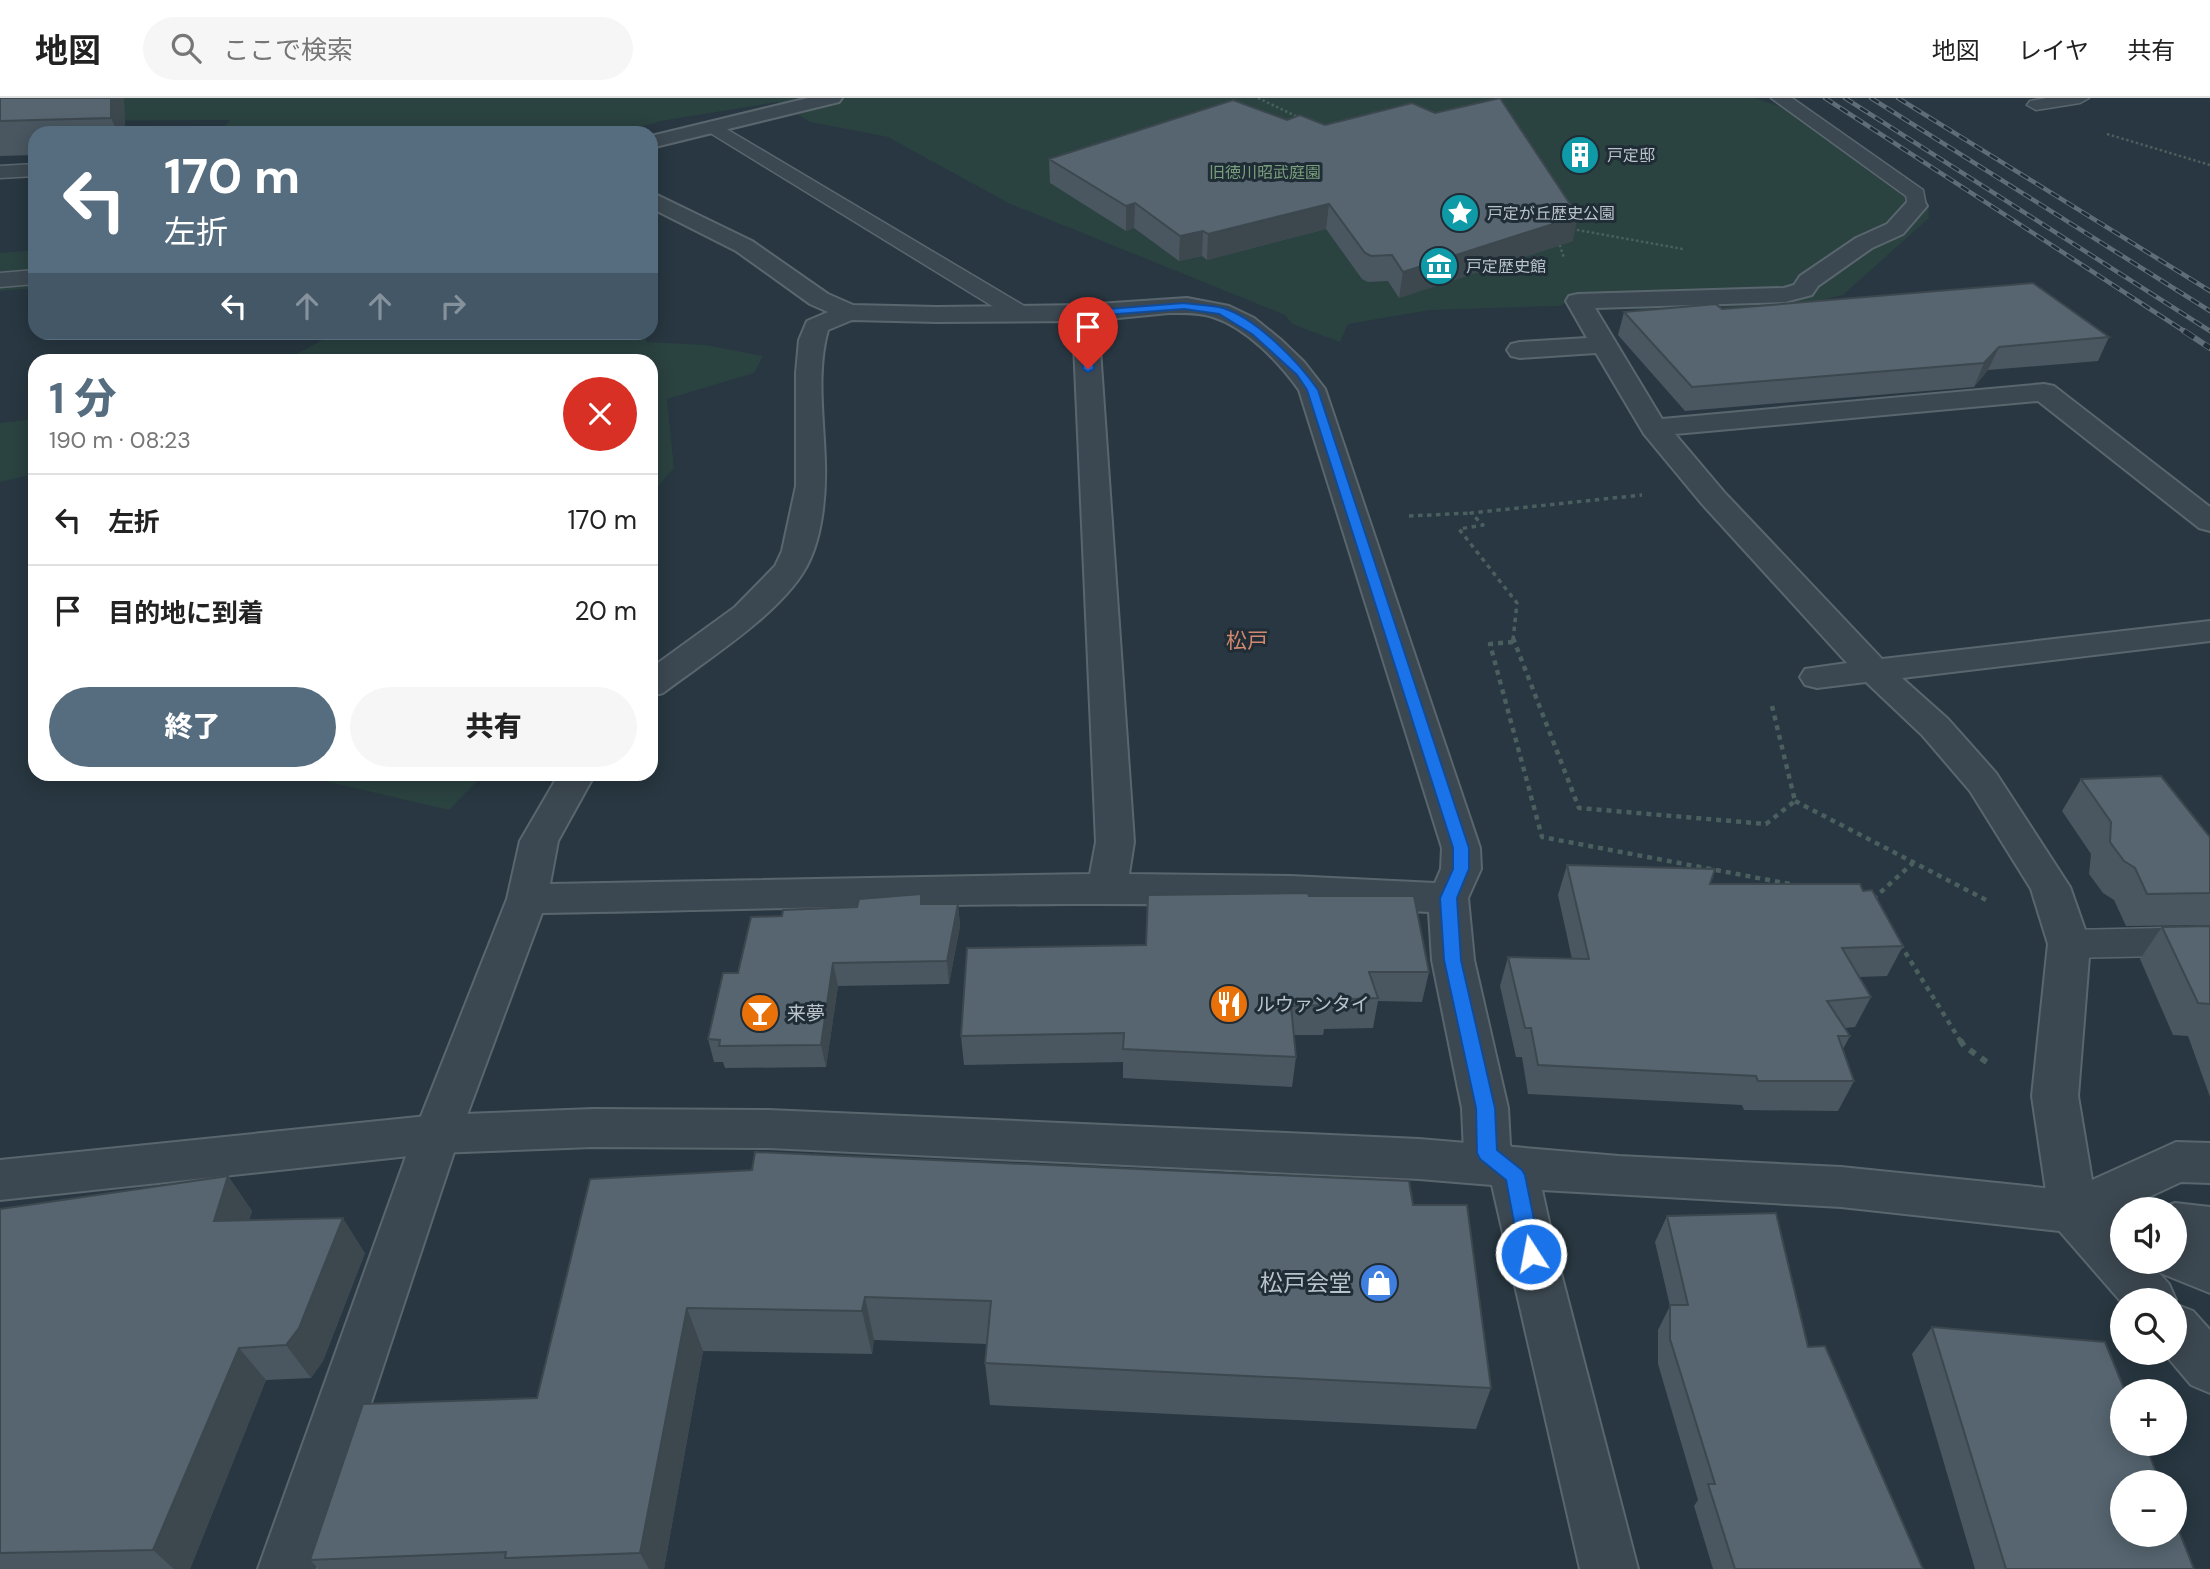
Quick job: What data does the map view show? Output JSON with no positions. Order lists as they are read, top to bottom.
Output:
{
  "districts": ["松戸"],
  "parks": ["旧徳川昭武庭園"],
  "places": {
    "building": ["戸定邸"],
    "place": ["戸定が丘歴史公園"],
    "museum": ["戸定歴史館"],
    "restaurant": ["ルウァンタイ"],
    "bar": ["来夢"],
    "shop": ["松戸会堂"]
  },
  "page": {
    "header": "地図",
    "search": "ここで検索",
    "nav": ["地図", "レイヤ", "共有"],
    "turn": ["170 m", "左折"],
    "heading": ["1 分", "190 m · 08:23"],
    "list": [
      {
        "name": "左折",
        "value": "170 m"
      },
      {
        "name": "目的地に到着",
        "value": "20 m"
      }
    ],
    "buttons": ["終了", "共有"],
    "map_buttons": ["+", "−"]
  }
}
